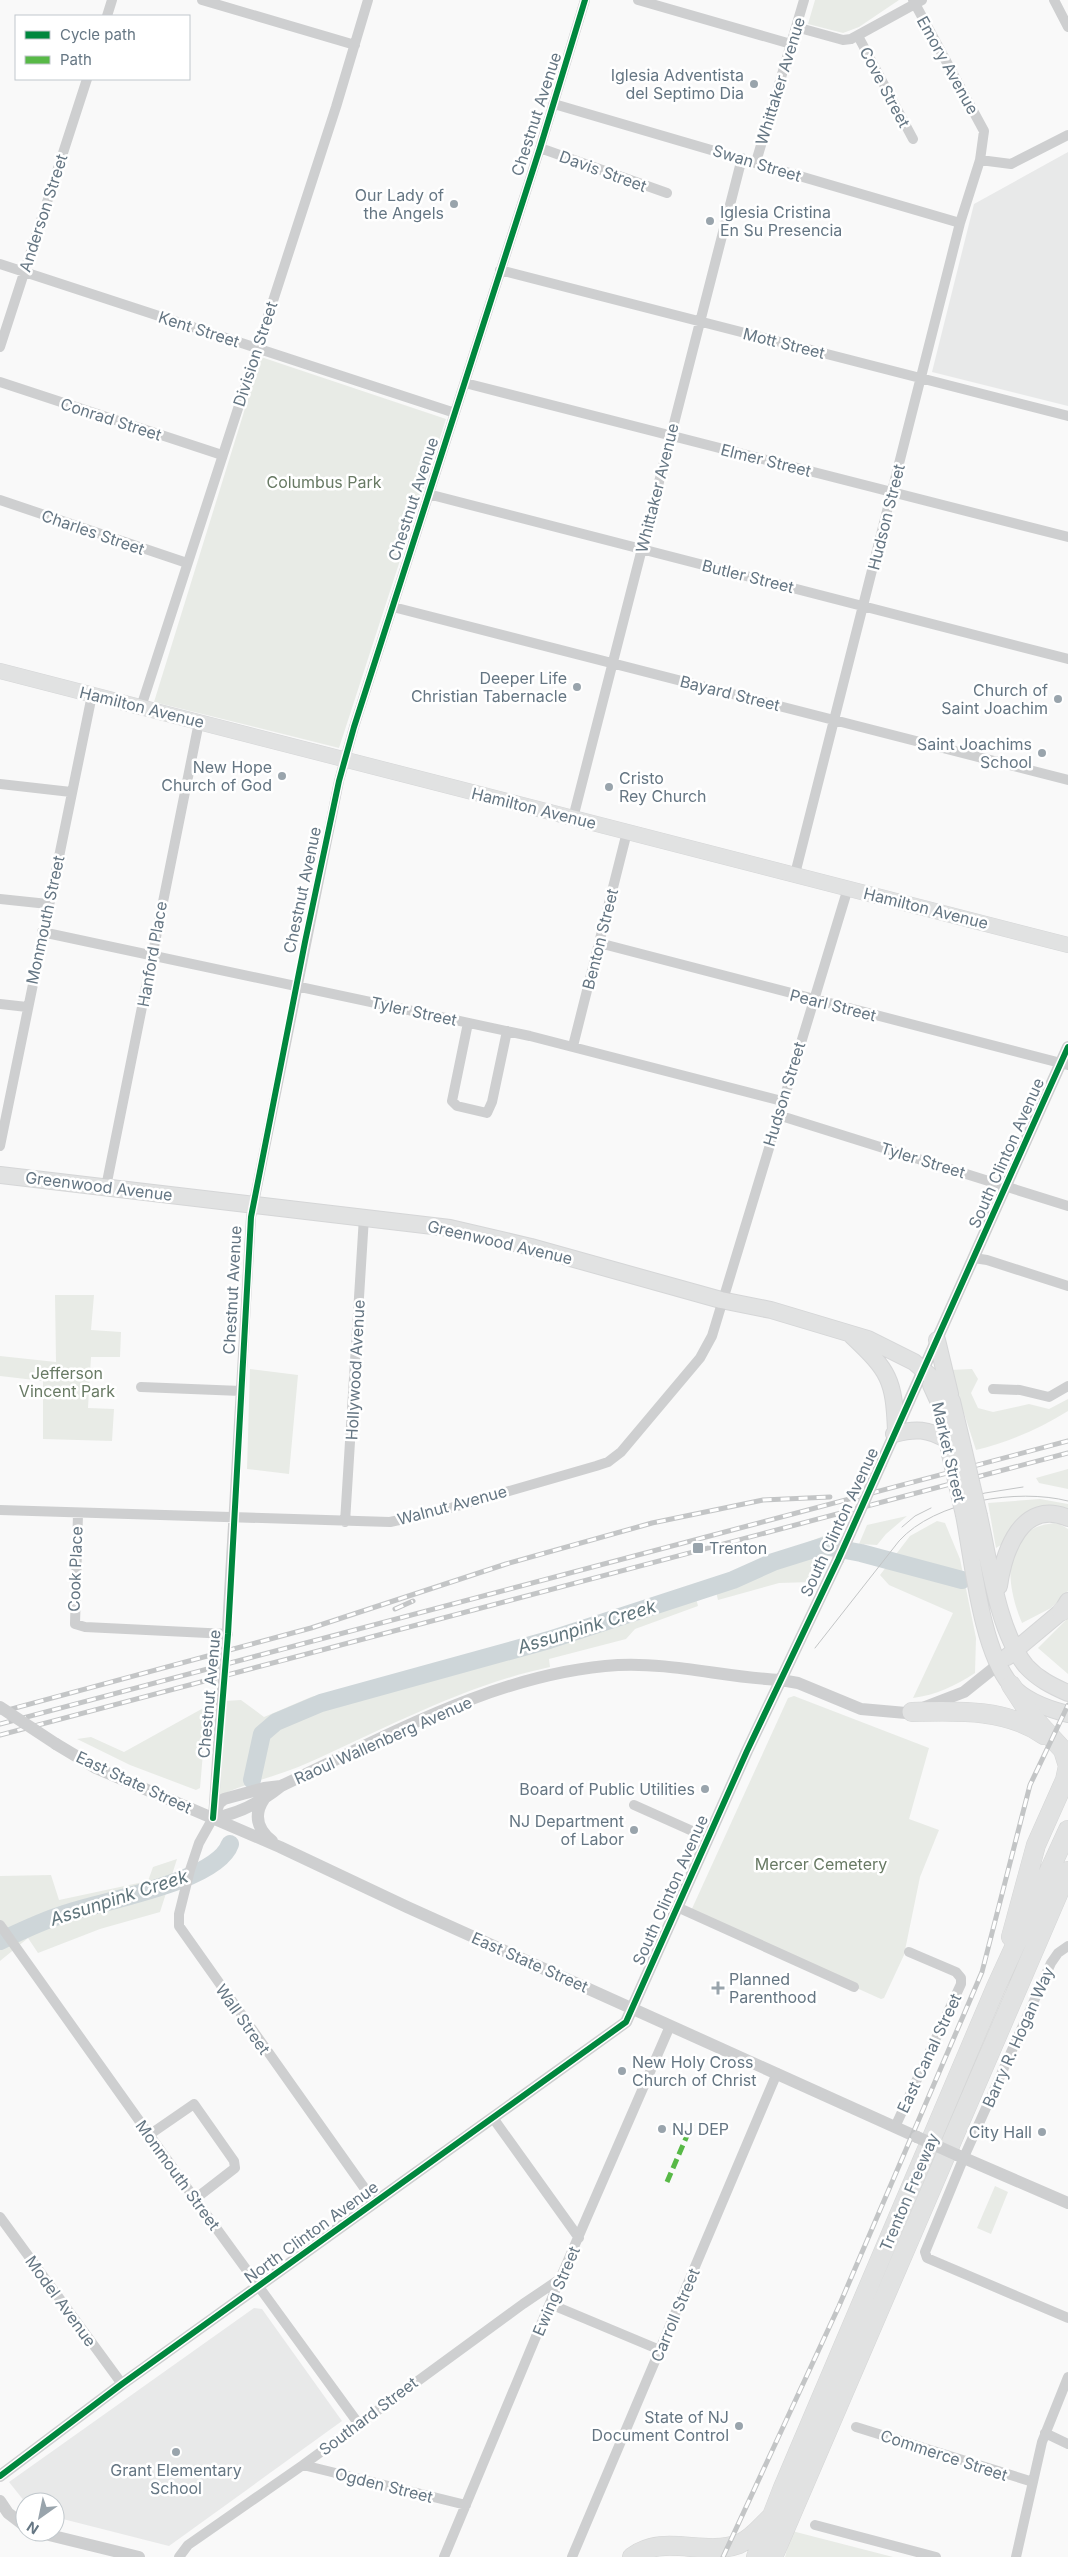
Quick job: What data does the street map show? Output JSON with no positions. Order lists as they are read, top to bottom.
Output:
{
  "streets": {
    "highway": ["Trenton Freeway"],
    "main road": ["Hamilton Avenue", "Greenwood Avenue", "Market Street"],
    "street": [
      "Emory Avenue",
      "Whittaker Avenue",
      "Cove Street",
      "Chestnut Avenue",
      "Swan Street",
      "Davis Street",
      "Anderson Street",
      "Kent Street",
      "Mott Street",
      "Division Street",
      "Conrad Street",
      "Elmer Street",
      "Hudson Street",
      "Charles Street",
      "Butler Street",
      "Bayard Street",
      "Monmouth Street",
      "Benton Street",
      "Hanford Place",
      "Pearl Street",
      "Tyler Street",
      "South Clinton Avenue",
      "Hollywood Avenue",
      "Walnut Avenue",
      "Cook Place",
      "Raoul Wallenberg Avenue",
      "East State Street",
      "Wall Street",
      "Barry R. Hogan Way",
      "East Canal Street",
      "North Clinton Avenue",
      "Ewing Street",
      "Model Avenue",
      "Carroll Street",
      "Southard Street",
      "Commerce Street",
      "Ogden Street"
    ]
  },
  "crossings": [
    ["Emory Avenue", "Hudson Street"],
    ["Whittaker Avenue", "Swan Street"],
    ["Whittaker Avenue", "Mott Street"],
    ["Whittaker Avenue", "Elmer Street"],
    ["Whittaker Avenue", "Butler Street"],
    ["Whittaker Avenue", "Bayard Street"],
    ["Whittaker Avenue", "Hamilton Avenue"],
    ["Chestnut Avenue", "Swan Street"],
    ["Chestnut Avenue", "Davis Street"],
    ["Chestnut Avenue", "Kent Street"],
    ["Chestnut Avenue", "Mott Street"],
    ["Chestnut Avenue", "Elmer Street"],
    ["Chestnut Avenue", "Butler Street"],
    ["Chestnut Avenue", "Bayard Street"],
    ["Chestnut Avenue", "Hamilton Avenue"],
    ["Chestnut Avenue", "Tyler Street"],
    ["Chestnut Avenue", "Greenwood Avenue"],
    ["Chestnut Avenue", "Walnut Avenue"],
    ["Chestnut Avenue", "Cook Place"],
    ["Chestnut Avenue", "Raoul Wallenberg Avenue"],
    ["Chestnut Avenue", "East State Street"],
    ["Chestnut Avenue", "Wall Street"],
    ["Swan Street", "Hudson Street"],
    ["Anderson Street", "Kent Street"],
    ["Kent Street", "Division Street"],
    ["Mott Street", "Hudson Street"],
    ["Division Street", "Conrad Street"],
    ["Division Street", "Charles Street"],
    ["Division Street", "Hamilton Avenue"],
    ["Elmer Street", "Hudson Street"],
    ["Hudson Street", "Butler Street"],
    ["Hudson Street", "Bayard Street"],
    ["Hudson Street", "Hamilton Avenue"],
    ["Hudson Street", "Pearl Street"],
    ["Hudson Street", "Tyler Street"],
    ["Hudson Street", "Greenwood Avenue"],
    ["Hudson Street", "Walnut Avenue"],
    ["Hamilton Avenue", "Monmouth Street"],
    ["Hamilton Avenue", "Benton Street"],
    ["Hamilton Avenue", "Hanford Place"],
    ["Monmouth Street", "Tyler Street"],
    ["Monmouth Street", "North Clinton Avenue"],
    ["Monmouth Street", "Southard Street"],
    ["Benton Street", "Pearl Street"],
    ["Benton Street", "Tyler Street"],
    ["Hanford Place", "Tyler Street"],
    ["Hanford Place", "Greenwood Avenue"],
    ["Pearl Street", "South Clinton Avenue"],
    ["Tyler Street", "South Clinton Avenue"],
    ["South Clinton Avenue", "Greenwood Avenue"],
    ["South Clinton Avenue", "Market Street"],
    ["South Clinton Avenue", "Raoul Wallenberg Avenue"],
    ["South Clinton Avenue", "East State Street"],
    ["South Clinton Avenue", "North Clinton Avenue"],
    ["Greenwood Avenue", "Hollywood Avenue"],
    ["Greenwood Avenue", "Market Street"],
    ["Greenwood Avenue", "Walnut Avenue"],
    ["Hollywood Avenue", "Walnut Avenue"],
    ["Walnut Avenue", "Cook Place"],
    ["Raoul Wallenberg Avenue", "East State Street"],
    ["Raoul Wallenberg Avenue", "Wall Street"],
    ["East State Street", "Wall Street"],
    ["East State Street", "Barry R. Hogan Way"],
    ["East State Street", "East Canal Street"],
    ["East State Street", "North Clinton Avenue"],
    ["East State Street", "Ewing Street"],
    ["East State Street", "Carroll Street"],
    ["Wall Street", "North Clinton Avenue"],
    ["North Clinton Avenue", "Model Avenue"],
    ["Ewing Street", "Southard Street"],
    ["Ewing Street", "Ogden Street"],
    ["Southard Street", "Ogden Street"]
  ],
  "water": ["Assunpink Creek"],
  "parks": ["Columbus Park", "Jefferson Vincent Park", "Mercer Cemetery"],
  "places": {
    "other": [
      "Iglesia Adventista del Septimo Dia",
      "Our Lady of the Angels",
      "Iglesia Cristina En Su Presencia",
      "Deeper Life Christian Tabernacle",
      "Church of Saint Joachim",
      "Saint Joachims School",
      "New Hope Church of God",
      "Cristo Rey Church",
      "Board of Public Utilities",
      "NJ Department of Labor",
      "New Holy Cross Church of Christ",
      "NJ DEP",
      "City Hall",
      "State of NJ Document Control",
      "Grant Elementary School"
    ],
    "transit": ["Trenton"],
    "health": ["Planned Parenthood"]
  },
  "legend": ["Cycle path", "Path"],
  "north": "bottom left"
}
